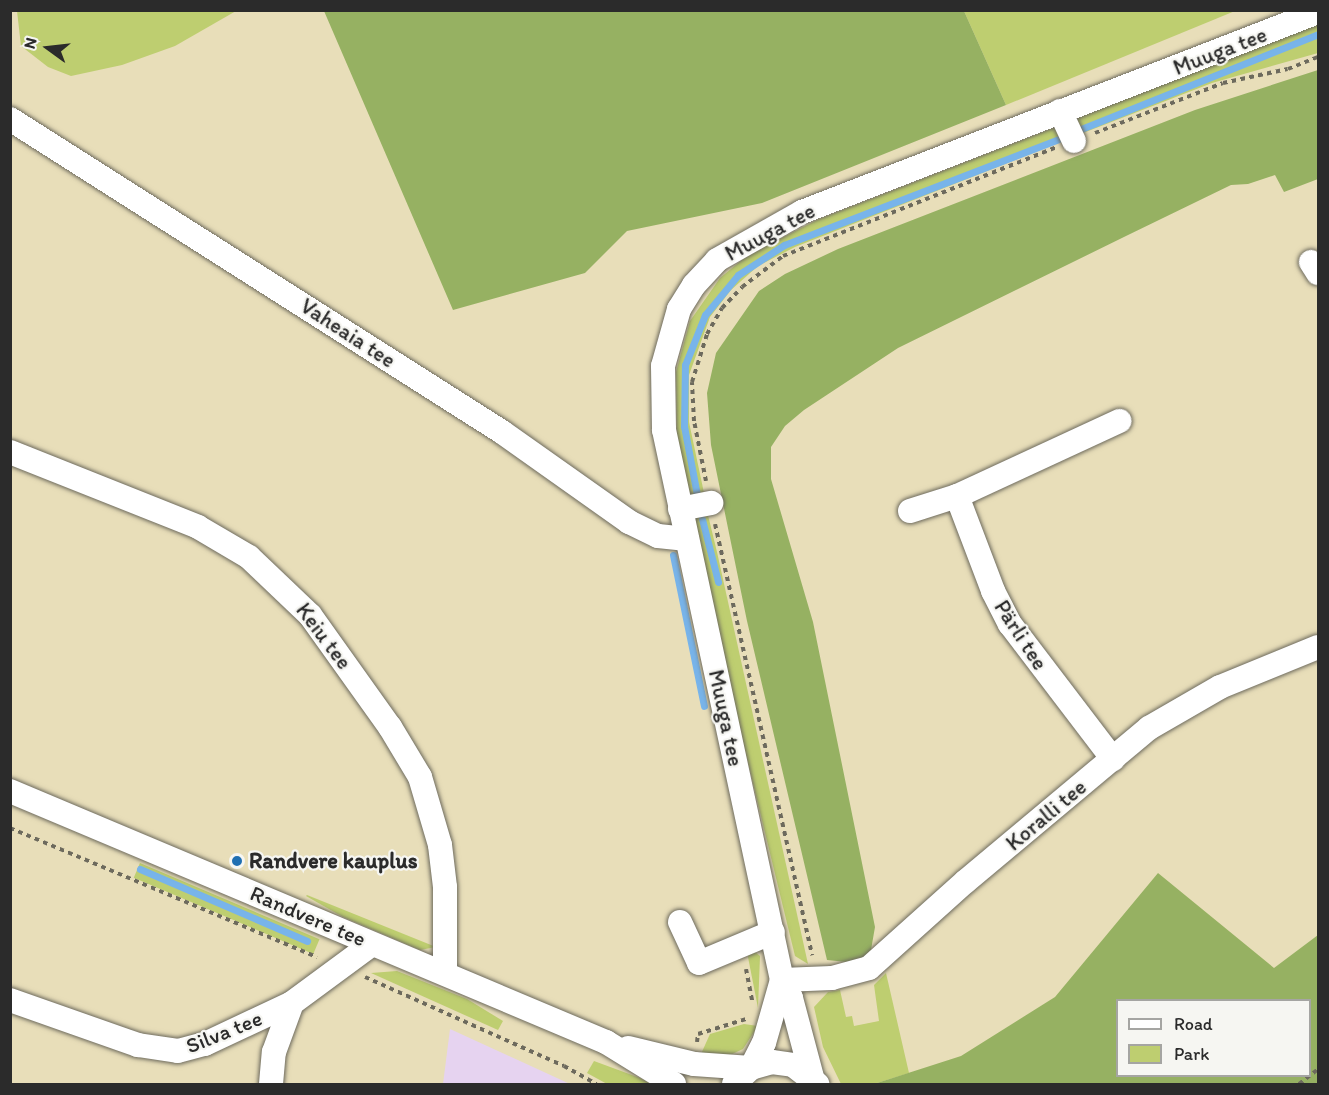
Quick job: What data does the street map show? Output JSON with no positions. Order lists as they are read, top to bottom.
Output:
{
  "streets": {
    "street": [
      "Muuga tee",
      "Vaheaia tee",
      "Pärli tee",
      "Keiu tee",
      "Koralli tee",
      "Randvere tee",
      "Silva tee"
    ]
  },
  "crossings": [
    ["Muuga tee", "Vaheaia tee"],
    ["Muuga tee", "Koralli tee"],
    ["Muuga tee", "Randvere tee"],
    ["Pärli tee", "Koralli tee"],
    ["Keiu tee", "Randvere tee"],
    ["Randvere tee", "Silva tee"]
  ],
  "places": ["Randvere kauplus"],
  "legend": ["Road", "Park"],
  "north": "left"
}
